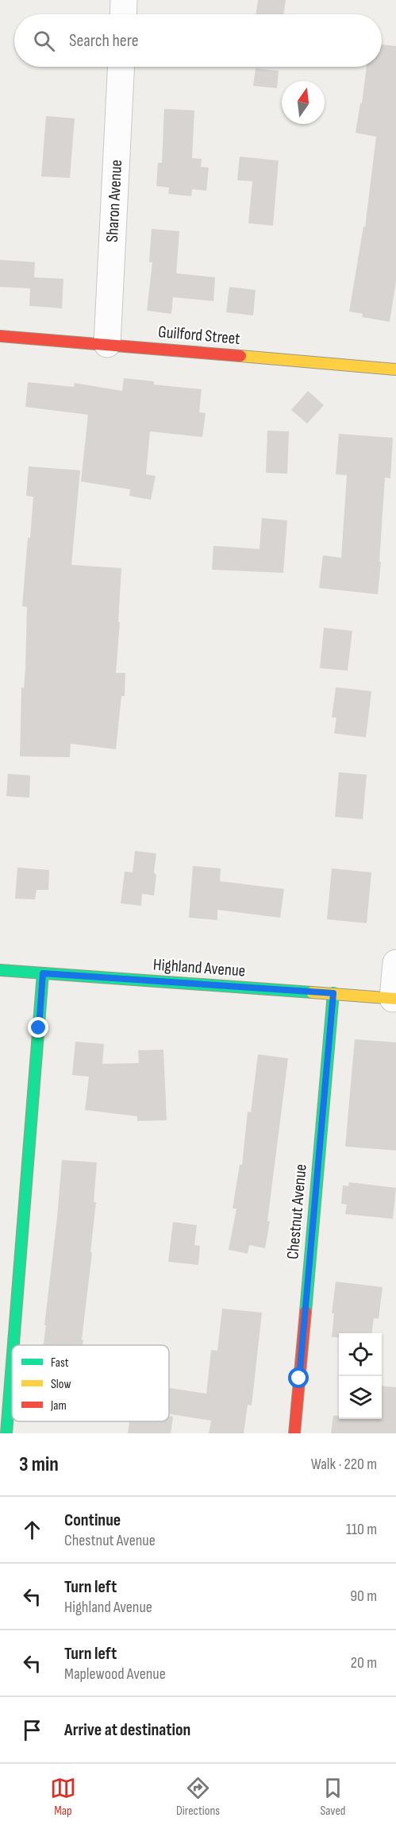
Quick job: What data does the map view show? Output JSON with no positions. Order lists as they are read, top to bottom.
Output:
{
  "streets": {
    "street": [
      "Sharon Avenue",
      "Guilford Street",
      "Highland Avenue",
      "Chestnut Avenue"
    ]
  },
  "crossings": [
    ["Sharon Avenue", "Guilford Street"],
    ["Highland Avenue", "Chestnut Avenue"]
  ],
  "legend": ["Fast", "Slow", "Jam"],
  "north": "top",
  "page": {
    "search": "Search here",
    "heading": ["3 min", "Walk · 220 m"],
    "list": [
      ["Continue", "Chestnut Avenue", "110 m"],
      ["Turn left", "Highland Avenue", "90 m"],
      ["Turn left", "Maplewood Avenue", "20 m"],
      "Arrive at destination"
    ],
    "nav": ["Map", "Directions", "Saved"]
  }
}
